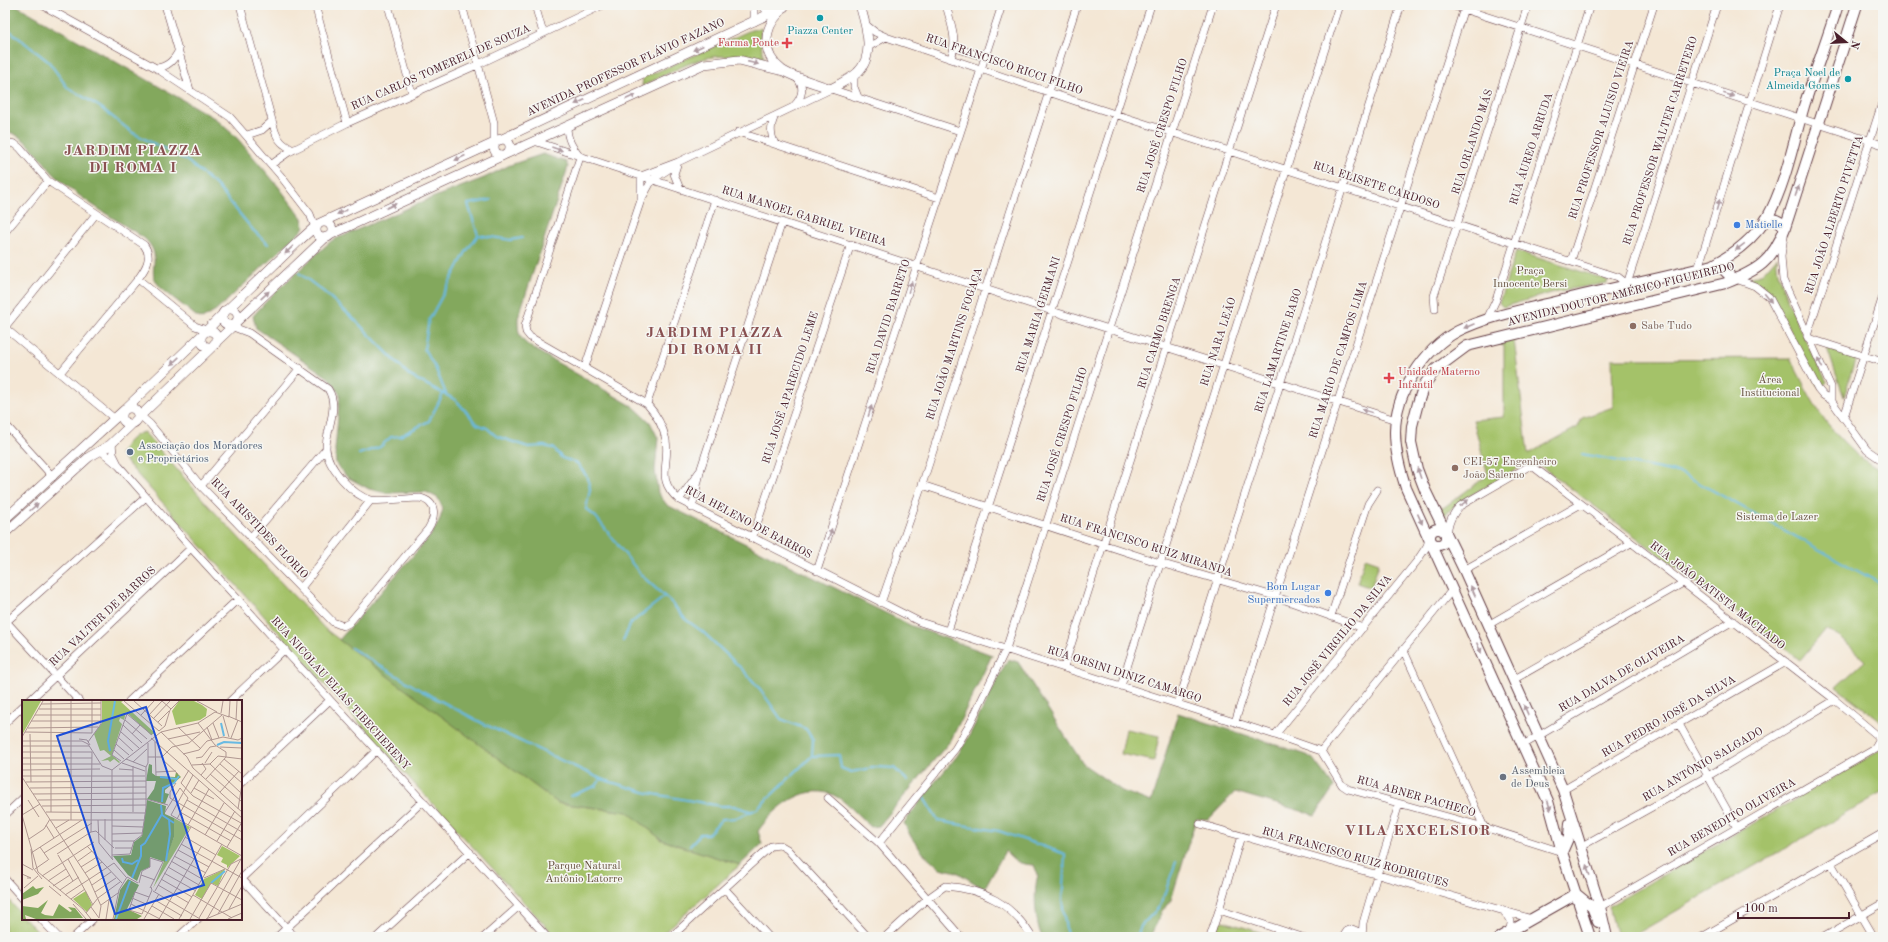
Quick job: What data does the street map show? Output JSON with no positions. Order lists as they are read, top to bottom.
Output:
{
  "streets": {
    "main road": ["AVENIDA DOUTOR AMÉRICO FIGUEIREDO"],
    "street": [
      "RUA FRANCISCO RICCI FILHO",
      "RUA CARLOS TOMERELI DE SOUZA",
      "AVENIDA PROFESSOR FLÁVIO FAZANO",
      "RUA JOSÉ CRESPO FILHO",
      "RUA PROFESSOR ALUISIO VIEIRA",
      "RUA PROFESSOR WALTER CARRETERO",
      "RUA ORLANDO MÁS",
      "RUA ÁUREO ARRUDA",
      "RUA ELISETE CARDOSO",
      "RUA JOÃO ALBERTO PIVETTA",
      "RUA MANOEL GABRIEL VIEIRA",
      "RUA MARIA GERMANI",
      "RUA DAVID BARRETO",
      "RUA CARMO BRENGA",
      "RUA NARA LEÃO",
      "RUA JOÃO MARTINS FOGAÇA",
      "RUA LAMARTINE BABO",
      "RUA MARIO DE CAMPOS LIMA",
      "RUA JOSÉ APARECIDO LEME",
      "RUA HELENO DE BARROS",
      "RUA ARISTIDES FLORIO",
      "RUA FRANCISCO RUIZ MIRANDA",
      "RUA JOÃO BATISTA MACHADO",
      "RUA VALTER DE BARROS",
      "RUA JOSÉ VIRGILIO DA SILVA",
      "RUA DALVA DE OLIVEIRA",
      "RUA ORSINI DINIZ CAMARGO",
      "RUA NICOLAU ELIAS TIBECHERENY",
      "RUA PEDRO JOSÉ DA SILVA",
      "RUA ANTÔNIO SALGADO",
      "RUA ABNER PACHECO",
      "RUA BENEDITO OLIVEIRA",
      "RUA FRANCISCO RUIZ RODRIGUES"
    ]
  },
  "crossings": [
    ["RUA FRANCISCO RICCI FILHO", "RUA ELISETE CARDOSO"],
    ["RUA FRANCISCO RICCI FILHO", "RUA MARIA GERMANI"],
    ["RUA FRANCISCO RICCI FILHO", "RUA DAVID BARRETO"],
    ["RUA FRANCISCO RICCI FILHO", "RUA JOÃO MARTINS FOGAÇA"],
    ["RUA JOSÉ CRESPO FILHO", "RUA ELISETE CARDOSO"],
    ["RUA JOSÉ CRESPO FILHO", "RUA MANOEL GABRIEL VIEIRA"],
    ["RUA JOSÉ CRESPO FILHO", "RUA FRANCISCO RUIZ MIRANDA"],
    ["RUA JOSÉ CRESPO FILHO", "RUA ORSINI DINIZ CAMARGO"],
    ["RUA PROFESSOR ALUISIO VIEIRA", "RUA ELISETE CARDOSO"],
    ["RUA PROFESSOR WALTER CARRETERO", "RUA ELISETE CARDOSO"],
    ["RUA PROFESSOR WALTER CARRETERO", "AVENIDA DOUTOR AMÉRICO FIGUEIREDO"],
    ["RUA ORLANDO MÁS", "RUA ELISETE CARDOSO"],
    ["RUA ÁUREO ARRUDA", "RUA ELISETE CARDOSO"],
    ["RUA ÁUREO ARRUDA", "AVENIDA DOUTOR AMÉRICO FIGUEIREDO"],
    ["RUA ELISETE CARDOSO", "AVENIDA DOUTOR AMÉRICO FIGUEIREDO"],
    ["RUA ELISETE CARDOSO", "RUA MARIA GERMANI"],
    ["RUA ELISETE CARDOSO", "RUA CARMO BRENGA"],
    ["RUA ELISETE CARDOSO", "RUA NARA LEÃO"],
    ["RUA ELISETE CARDOSO", "RUA LAMARTINE BABO"],
    ["RUA ELISETE CARDOSO", "RUA MARIO DE CAMPOS LIMA"],
    ["RUA MANOEL GABRIEL VIEIRA", "AVENIDA DOUTOR AMÉRICO FIGUEIREDO"],
    ["RUA MANOEL GABRIEL VIEIRA", "RUA MARIA GERMANI"],
    ["RUA MANOEL GABRIEL VIEIRA", "RUA DAVID BARRETO"],
    ["RUA MANOEL GABRIEL VIEIRA", "RUA CARMO BRENGA"],
    ["RUA MANOEL GABRIEL VIEIRA", "RUA NARA LEÃO"],
    ["RUA MANOEL GABRIEL VIEIRA", "RUA JOÃO MARTINS FOGAÇA"],
    ["RUA MANOEL GABRIEL VIEIRA", "RUA LAMARTINE BABO"],
    ["RUA MANOEL GABRIEL VIEIRA", "RUA MARIO DE CAMPOS LIMA"],
    ["RUA MANOEL GABRIEL VIEIRA", "RUA JOSÉ APARECIDO LEME"],
    ["RUA MANOEL GABRIEL VIEIRA", "RUA HELENO DE BARROS"],
    ["AVENIDA DOUTOR AMÉRICO FIGUEIREDO", "RUA JOÃO BATISTA MACHADO"],
    ["AVENIDA DOUTOR AMÉRICO FIGUEIREDO", "RUA JOSÉ VIRGILIO DA SILVA"],
    ["AVENIDA DOUTOR AMÉRICO FIGUEIREDO", "RUA DALVA DE OLIVEIRA"],
    ["AVENIDA DOUTOR AMÉRICO FIGUEIREDO", "RUA PEDRO JOSÉ DA SILVA"],
    ["AVENIDA DOUTOR AMÉRICO FIGUEIREDO", "RUA ANTÔNIO SALGADO"],
    ["AVENIDA DOUTOR AMÉRICO FIGUEIREDO", "RUA ABNER PACHECO"],
    ["AVENIDA DOUTOR AMÉRICO FIGUEIREDO", "RUA BENEDITO OLIVEIRA"],
    ["RUA MARIA GERMANI", "RUA FRANCISCO RUIZ MIRANDA"],
    ["RUA MARIA GERMANI", "RUA ORSINI DINIZ CAMARGO"],
    ["RUA DAVID BARRETO", "RUA HELENO DE BARROS"],
    ["RUA CARMO BRENGA", "RUA FRANCISCO RUIZ MIRANDA"],
    ["RUA CARMO BRENGA", "RUA ORSINI DINIZ CAMARGO"],
    ["RUA NARA LEÃO", "RUA FRANCISCO RUIZ MIRANDA"],
    ["RUA NARA LEÃO", "RUA ORSINI DINIZ CAMARGO"],
    ["RUA JOÃO MARTINS FOGAÇA", "RUA HELENO DE BARROS"],
    ["RUA JOÃO MARTINS FOGAÇA", "RUA FRANCISCO RUIZ MIRANDA"],
    ["RUA LAMARTINE BABO", "RUA FRANCISCO RUIZ MIRANDA"],
    ["RUA LAMARTINE BABO", "RUA ORSINI DINIZ CAMARGO"],
    ["RUA MARIO DE CAMPOS LIMA", "RUA FRANCISCO RUIZ MIRANDA"],
    ["RUA MARIO DE CAMPOS LIMA", "RUA ORSINI DINIZ CAMARGO"],
    ["RUA JOSÉ APARECIDO LEME", "RUA HELENO DE BARROS"],
    ["RUA HELENO DE BARROS", "RUA ORSINI DINIZ CAMARGO"],
    ["RUA FRANCISCO RUIZ MIRANDA", "RUA JOSÉ VIRGILIO DA SILVA"],
    ["RUA JOÃO BATISTA MACHADO", "RUA DALVA DE OLIVEIRA"],
    ["RUA JOÃO BATISTA MACHADO", "RUA PEDRO JOSÉ DA SILVA"],
    ["RUA JOÃO BATISTA MACHADO", "RUA ANTÔNIO SALGADO"],
    ["RUA JOÃO BATISTA MACHADO", "RUA BENEDITO OLIVEIRA"],
    ["RUA VALTER DE BARROS", "RUA NICOLAU ELIAS TIBECHERENY"],
    ["RUA JOSÉ VIRGILIO DA SILVA", "RUA ORSINI DINIZ CAMARGO"],
    ["RUA ORSINI DINIZ CAMARGO", "RUA ABNER PACHECO"]
  ],
  "one_way": ["RUA DAVID BARRETO"],
  "districts": ["JARDIM PIAZZA DI ROMA I", "JARDIM PIAZZA DI ROMA II", "VILA EXCELSIOR"],
  "parks": [
    "Praça Innocente Bersi",
    "Área Institucional",
    "Sistema de Lazer",
    "Parque Natural Antônio Latorre"
  ],
  "places": {
    "other": [
      "Piazza Center",
      "Praça Noel de Almeida Gomes",
      "Matielle",
      "Sabe Tudo",
      "Associação dos Moradores e Proprietários",
      "CEI-57 Engenheiro João Salerno",
      "Bom Lugar Supermercados",
      "Assembleia de Deus"
    ],
    "health": ["Farma Ponte", "Unidade Materno Infantil"]
  },
  "scale_bar": "100 m",
  "north": "right"
}
